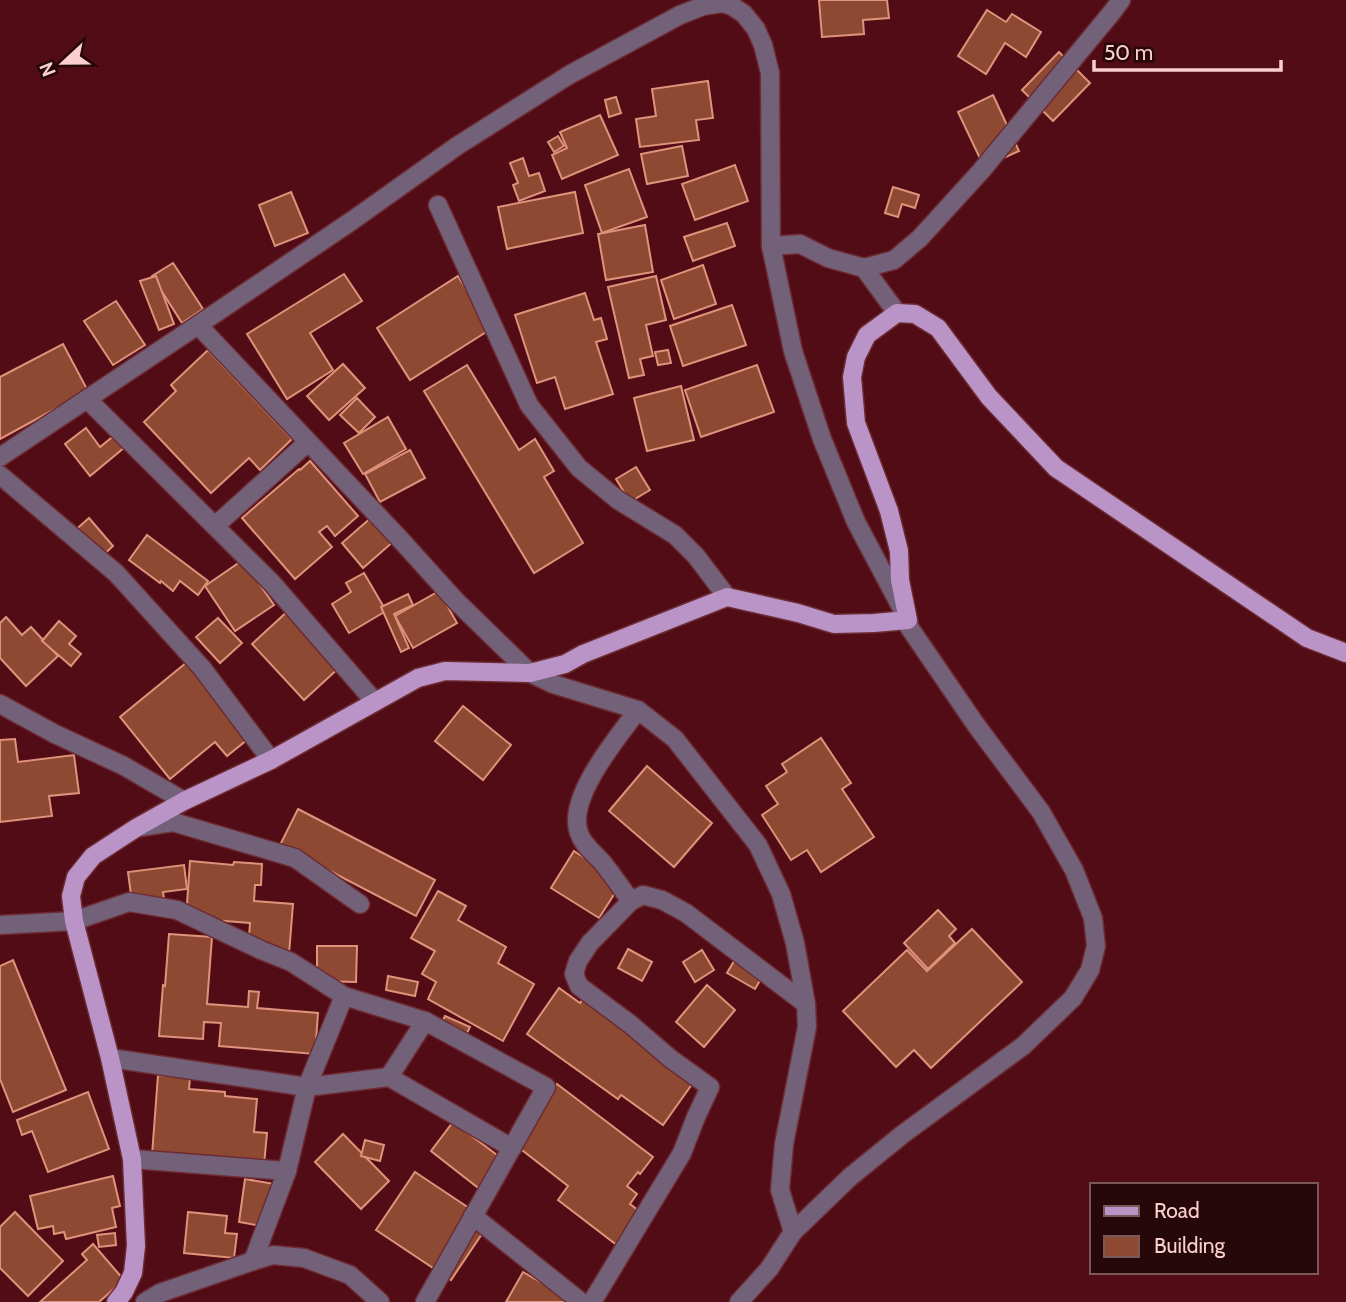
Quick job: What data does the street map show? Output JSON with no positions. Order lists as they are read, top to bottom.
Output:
{
  "legend": ["Road", "Building"],
  "scale_bar": "50 m",
  "north": "left"
}
